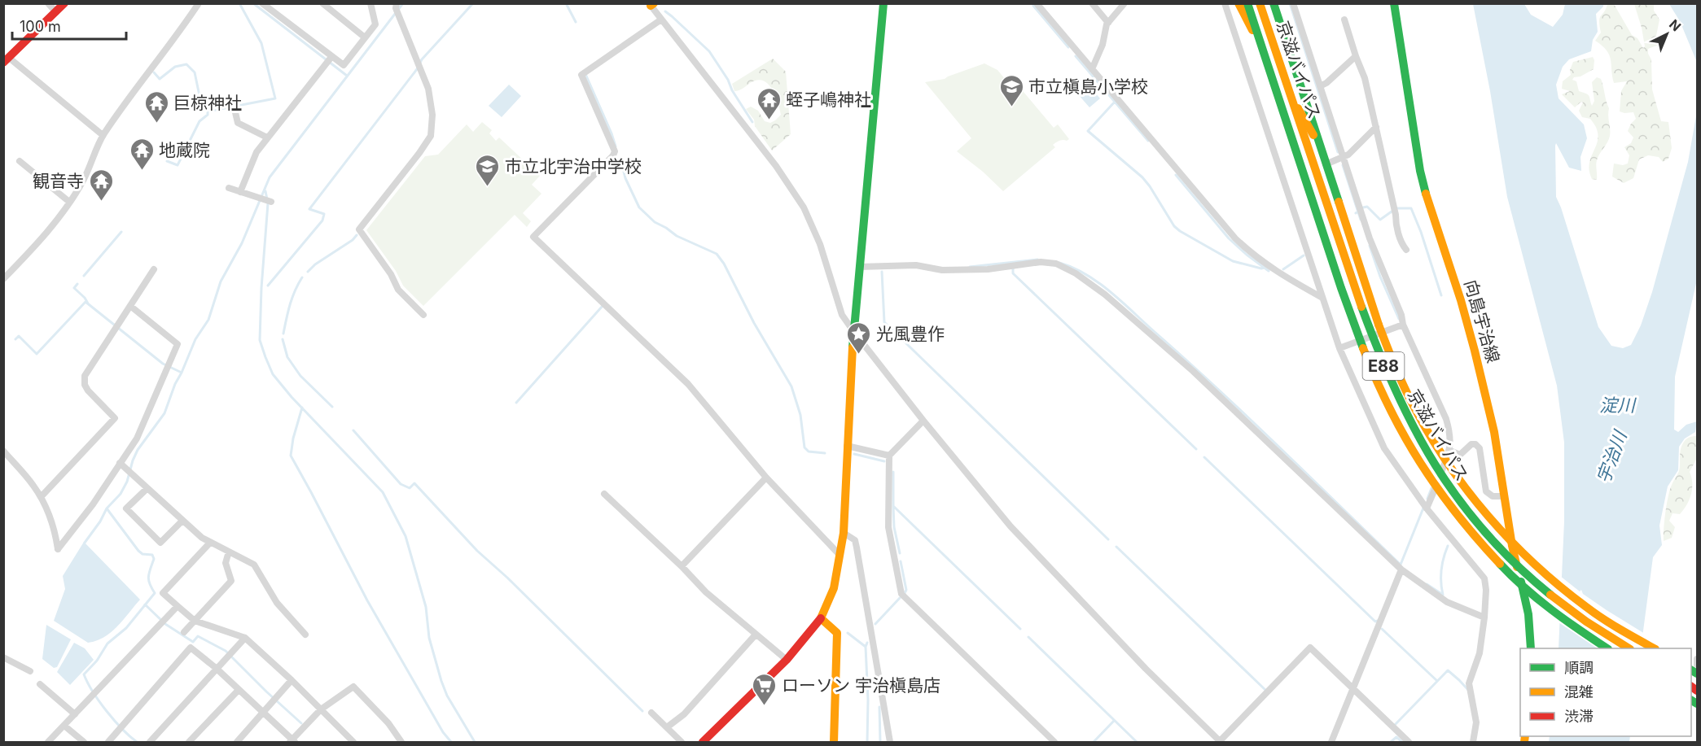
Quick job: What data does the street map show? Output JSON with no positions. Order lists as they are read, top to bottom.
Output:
{
  "streets": {
    "main road": ["京滋バイパス", "向島宇治線", "E88"]
  },
  "water": ["淀川", "宇治川"],
  "places": {
    "school or university": ["市立槇島小学校", "市立北宇治中学校"],
    "temple": [
      "蛭子嶋神社",
      "巨椋神社",
      "地蔵院",
      "観音寺"
    ],
    "place": ["光風豊作"],
    "supermarket": ["ローソン 宇治槇島店"]
  },
  "legend": ["順調", "混雑", "渋滞"],
  "scale_bar": "100 m",
  "north": "top right"
}
